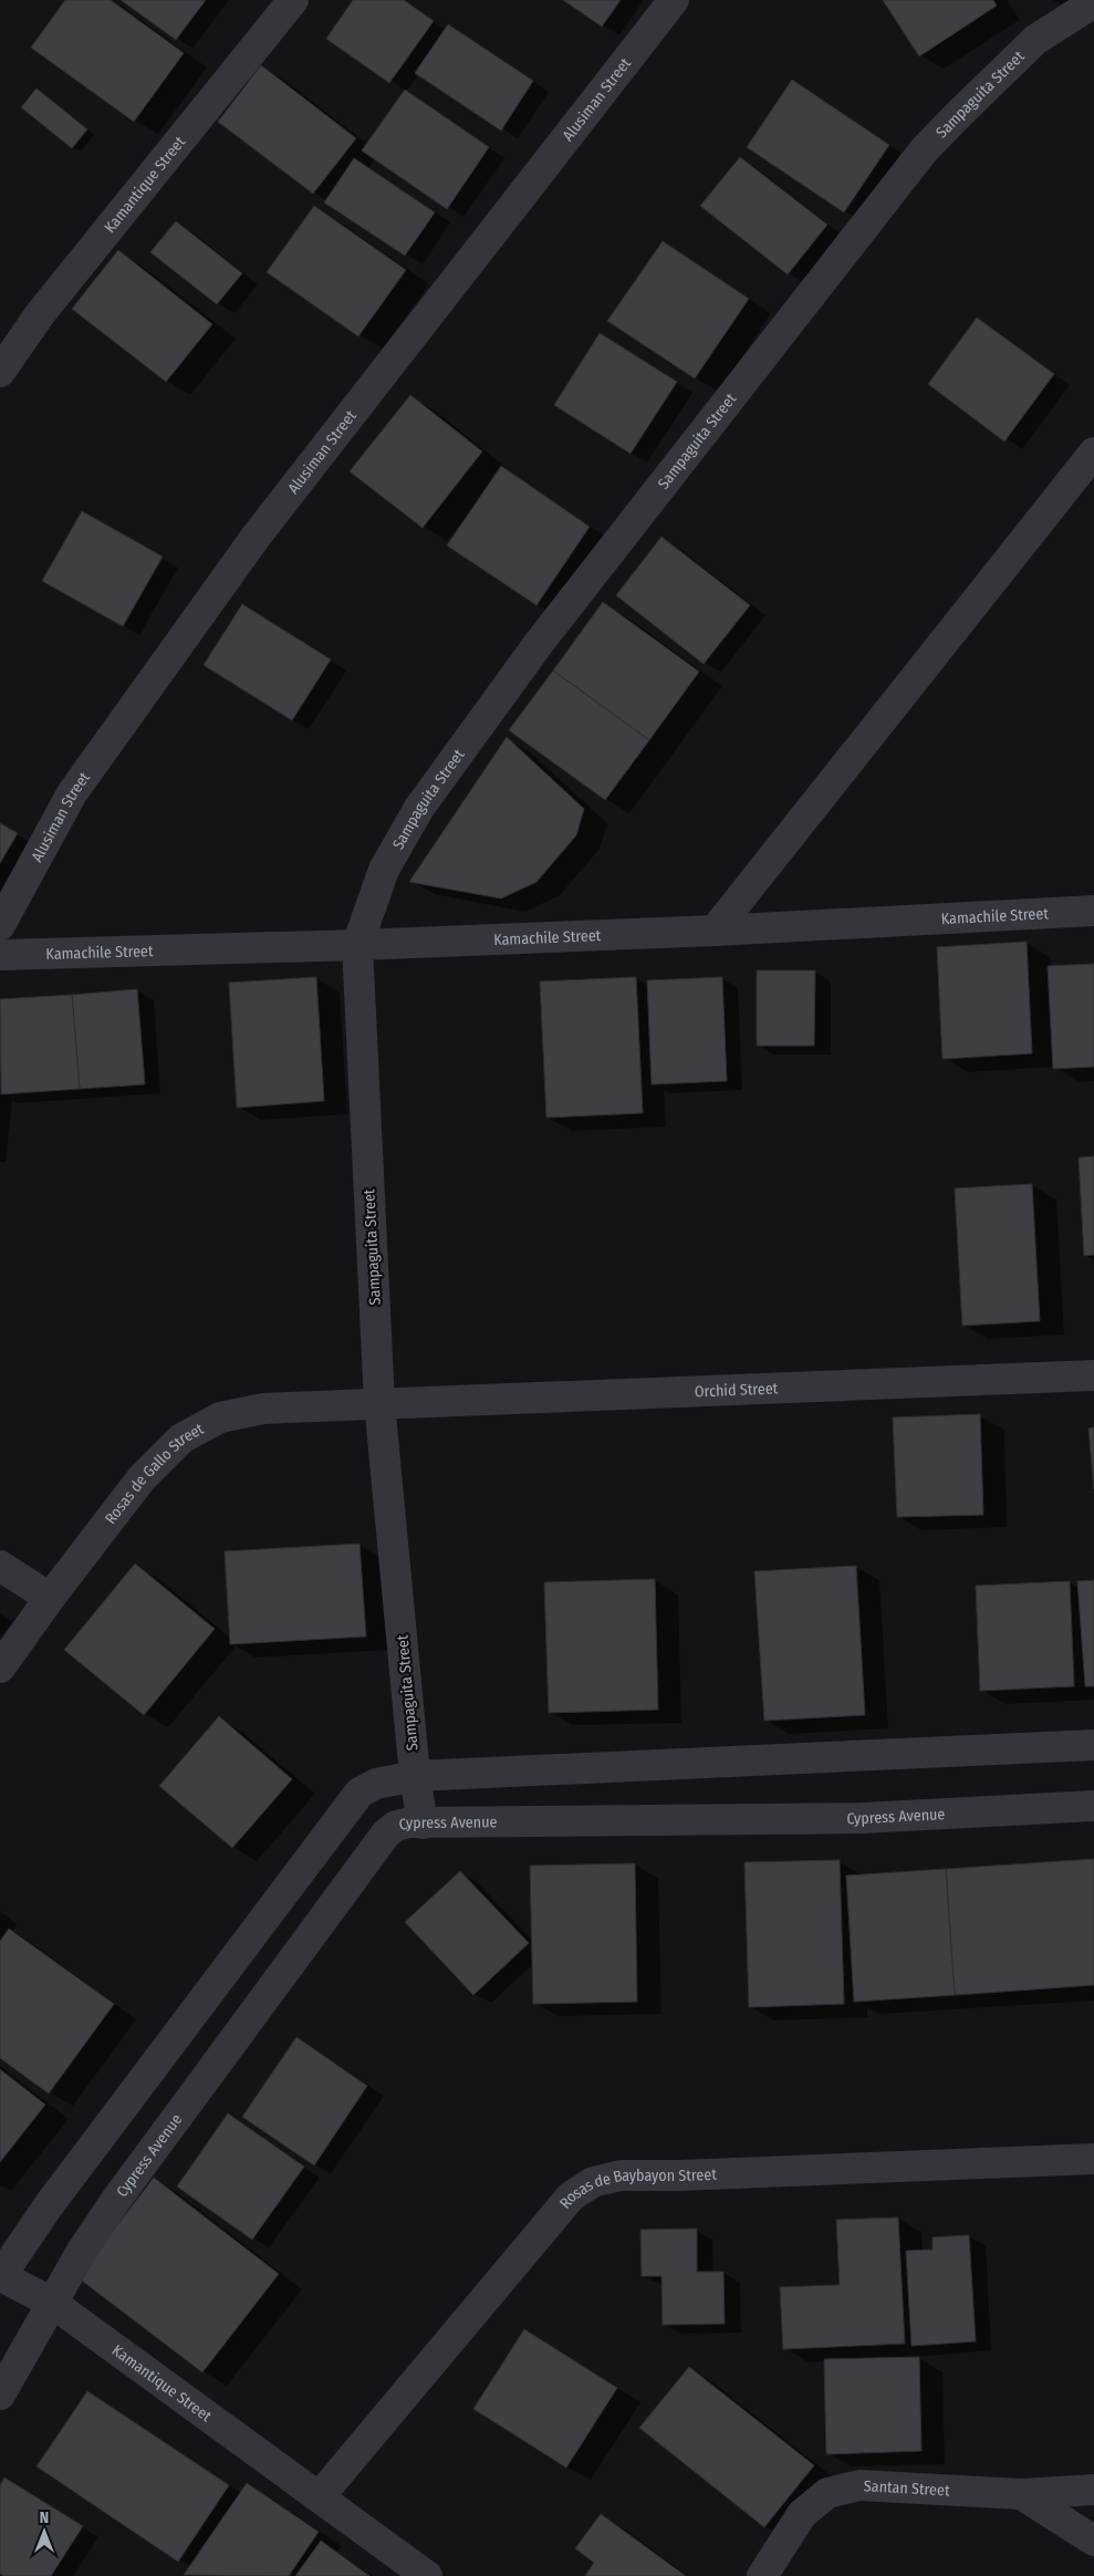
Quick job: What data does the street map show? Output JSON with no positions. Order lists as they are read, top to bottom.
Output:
{
  "streets": {
    "street": [
      "Sampaguita Street",
      "Alusiman Street",
      "Kamantique Street",
      "Kamachile Street",
      "Orchid Street",
      "Rosas de Gallo Street",
      "Cypress Avenue",
      "Rosas de Baybayon Street",
      "Santan Street"
    ]
  },
  "crossings": [
    ["Sampaguita Street", "Kamachile Street"],
    ["Sampaguita Street", "Orchid Street"],
    ["Sampaguita Street", "Rosas de Gallo Street"],
    ["Sampaguita Street", "Cypress Avenue"],
    ["Kamantique Street", "Cypress Avenue"],
    ["Kamantique Street", "Rosas de Baybayon Street"],
    ["Orchid Street", "Rosas de Gallo Street"]
  ],
  "north": "top"
}
